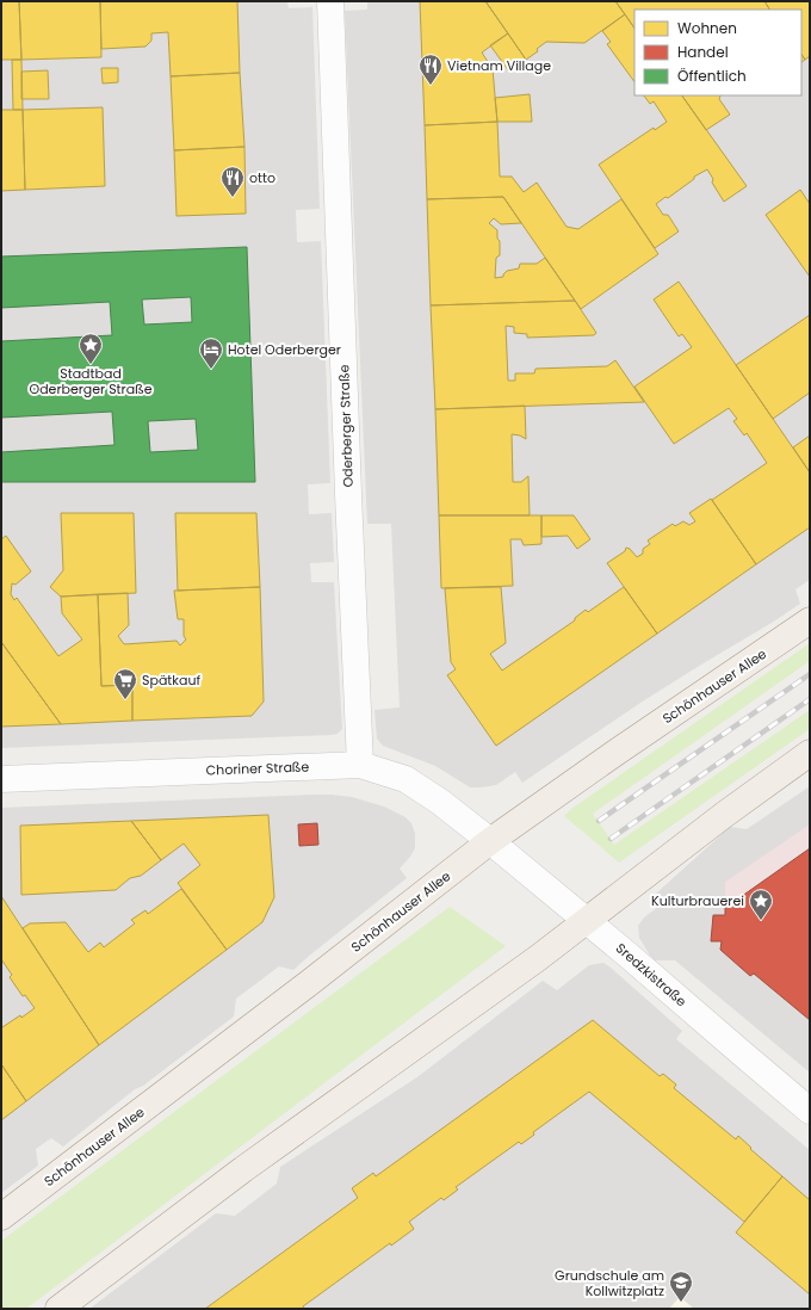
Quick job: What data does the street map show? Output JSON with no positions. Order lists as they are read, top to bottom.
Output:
{
  "streets": {
    "main road": ["Schönhauser Allee"],
    "street": ["Oderberger Straße", "Choriner Straße", "Sredzkistraße"]
  },
  "crossings": [
    ["Oderberger Straße", "Choriner Straße"],
    ["Schönhauser Allee", "Choriner Straße"],
    ["Schönhauser Allee", "Sredzkistraße"],
    ["Choriner Straße", "Sredzkistraße"]
  ],
  "places": {
    "restaurant": ["Vietnam Village", "otto"],
    "place": ["Stadtbad Oderberger Straße", "Kulturbrauerei"],
    "hotel": ["Hotel Oderberger"],
    "supermarket": ["Spätkauf"],
    "school or university": ["Grundschule am Kollwitzplatz"]
  },
  "legend": ["Wohnen", "Handel", "Öffentlich"]
}
